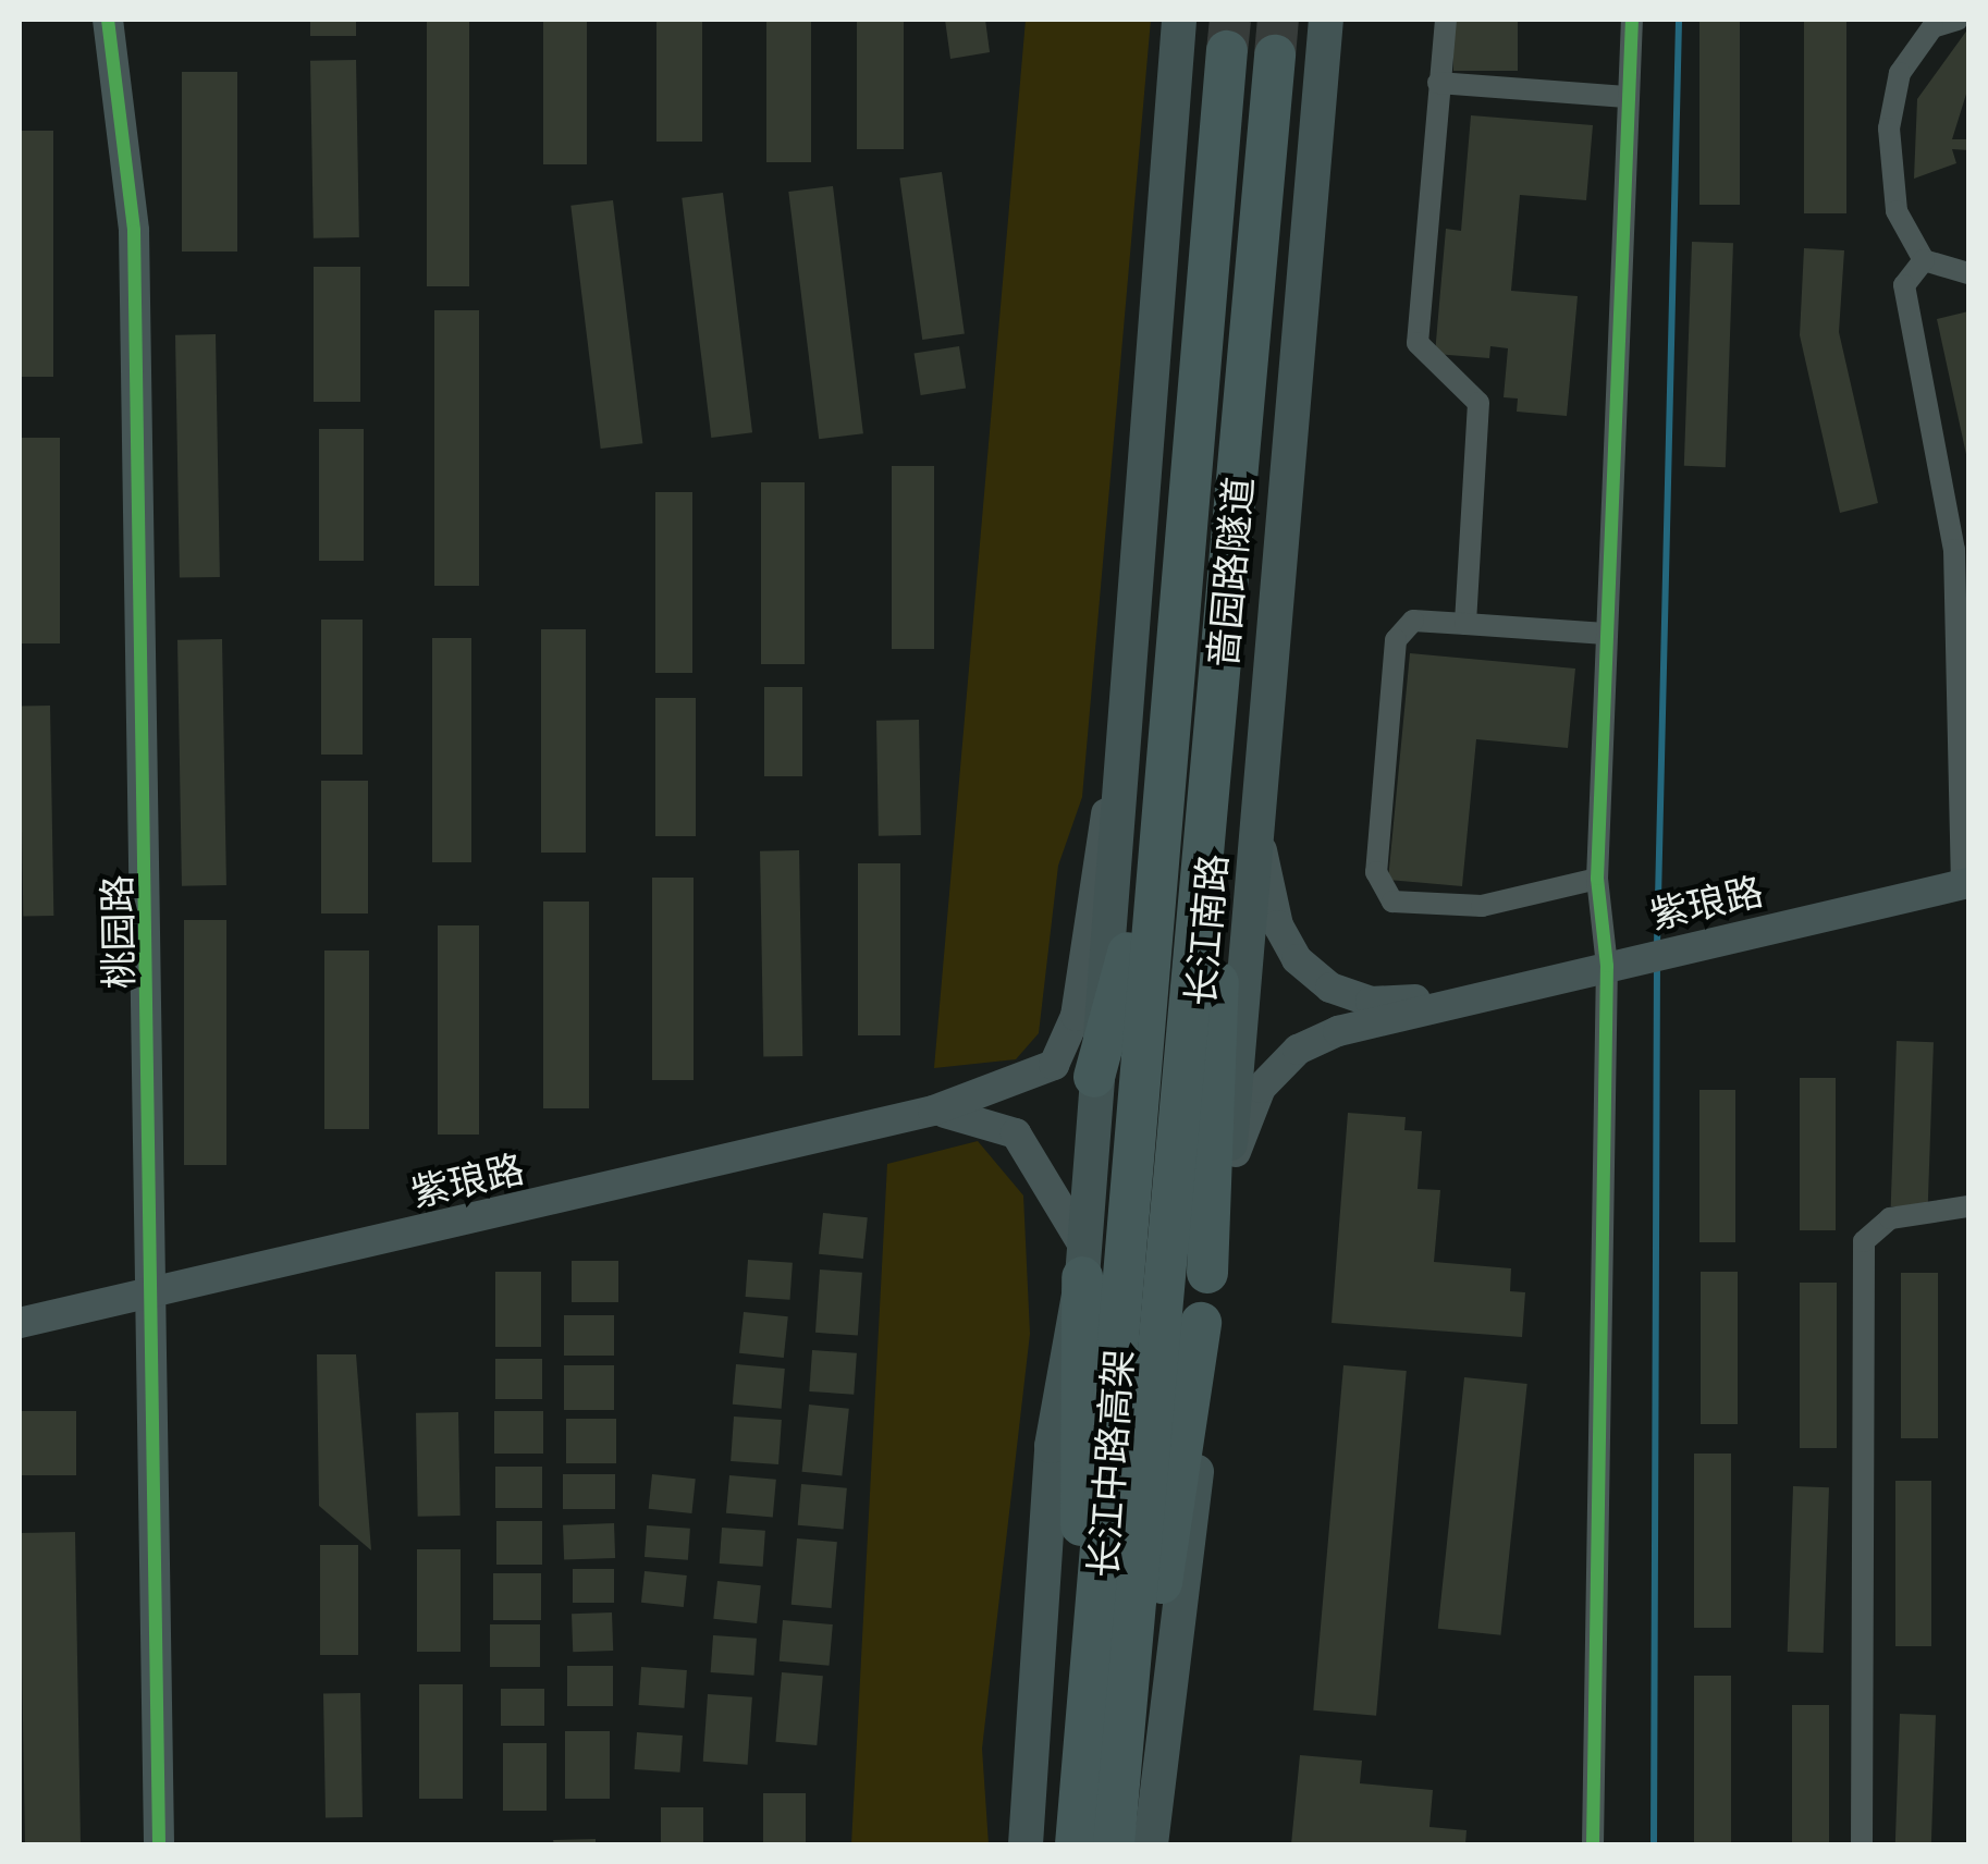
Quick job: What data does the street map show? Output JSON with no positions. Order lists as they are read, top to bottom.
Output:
{
  "streets": {
    "highway": ["啬园路隧道", "长江中路高架"],
    "main road": ["长江南路"],
    "street": ["紫琅路", "桃园路"]
  },
  "crossings": [
    ["啬园路隧道", "长江中路高架"],
    ["紫琅路", "桃园路"]
  ]
}
